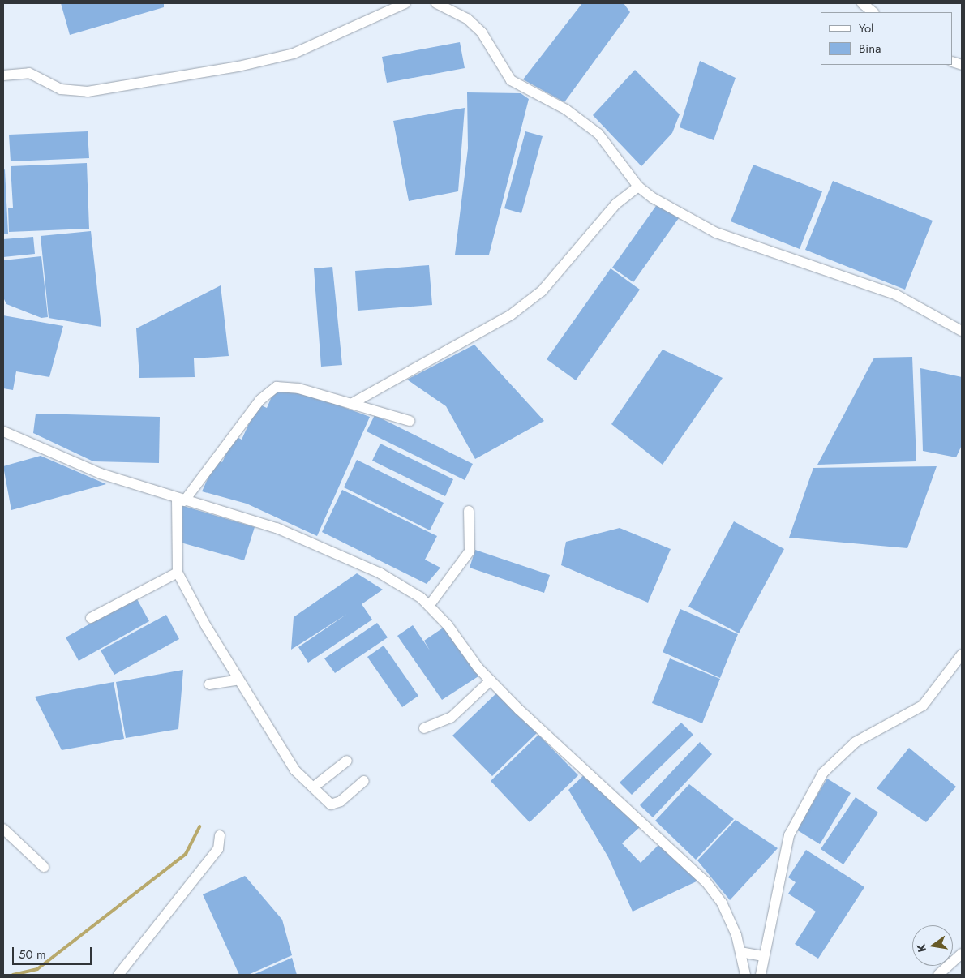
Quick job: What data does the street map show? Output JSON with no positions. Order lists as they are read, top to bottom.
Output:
{
  "legend": ["Yol", "Bina"],
  "scale_bar": "50 m",
  "north": "left"
}
